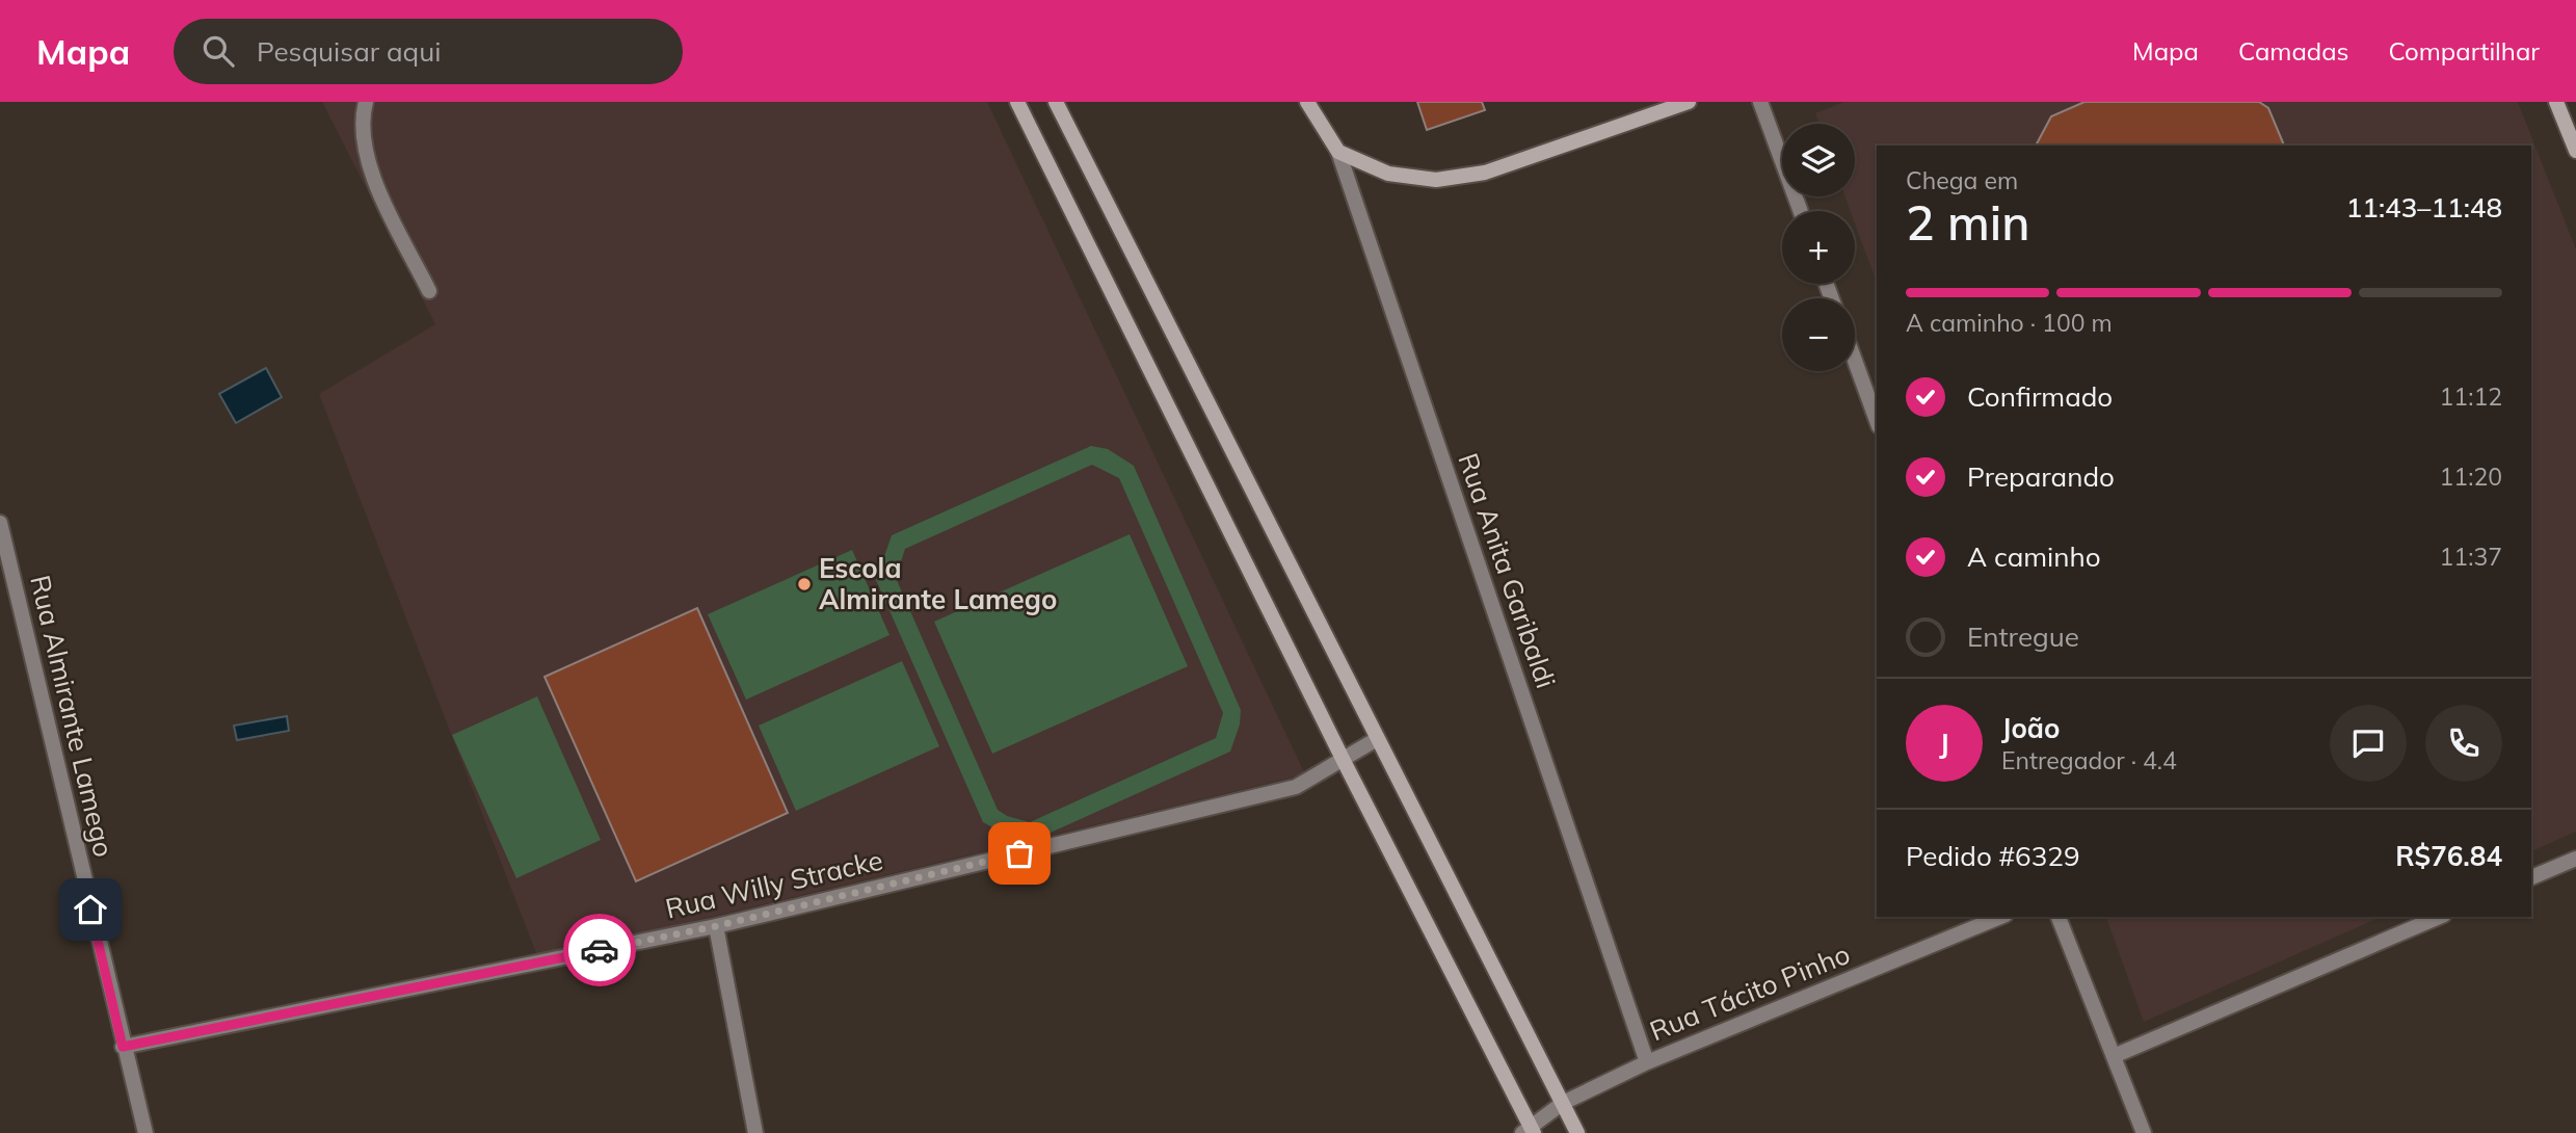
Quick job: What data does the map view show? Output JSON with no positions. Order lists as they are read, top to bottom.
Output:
{
  "streets": {
    "street": [
      "Rua Anita Garibaldi",
      "Rua Almirante Lamego",
      "Rua Willy Stracke",
      "Rua Tácito Pinho"
    ]
  },
  "crossings": [
    ["Rua Anita Garibaldi", "Rua Tácito Pinho"],
    ["Rua Almirante Lamego", "Rua Willy Stracke"]
  ],
  "places": ["Escola Almirante Lamego"],
  "page": {
    "header": "Mapa",
    "search": "Pesquisar aqui",
    "nav": ["Mapa", "Camadas", "Compartilhar"],
    "map_buttons": ["+", "−"],
    "heading": ["2 min", "Chega em", "11:43–11:48"],
    "panel": [
      "João",
      "Entregador · 4.4",
      "Pedido #6329",
      "R$76.84"
    ],
    "bar": "A caminho · 100 m",
    "list": [
      ["Confirmado", "11:12"],
      ["Preparando", "11:20"],
      ["A caminho", "11:37"],
      "Entregue"
    ],
    "round": "J"
  }
}
